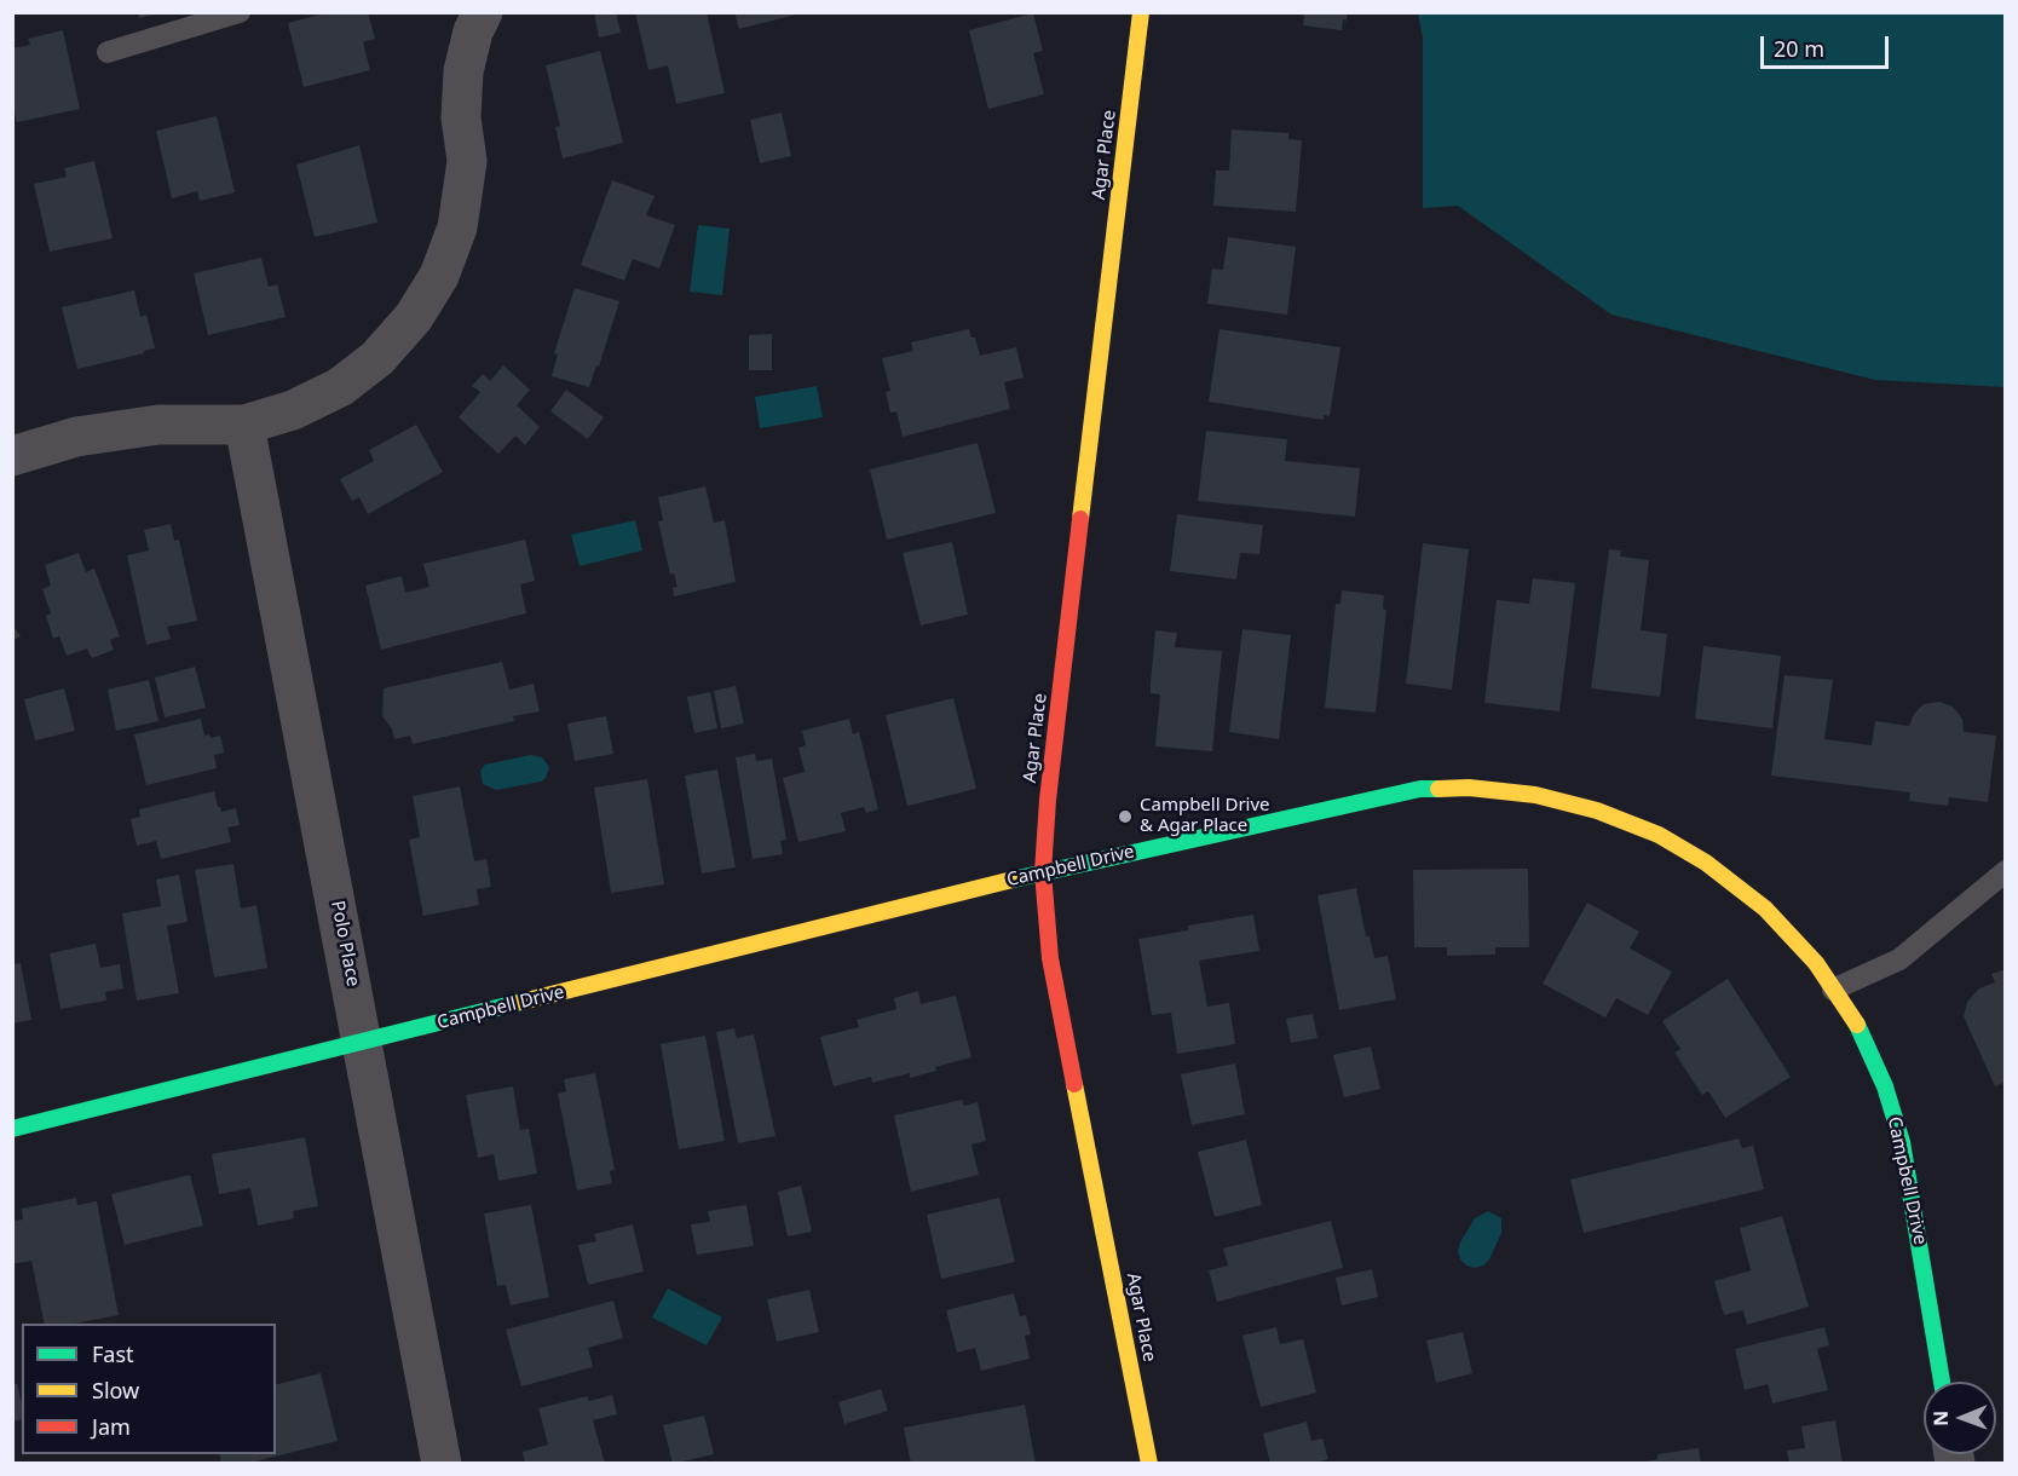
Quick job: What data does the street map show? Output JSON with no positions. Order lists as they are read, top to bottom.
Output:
{
  "streets": {
    "street": ["Agar Place", "Campbell Drive", "Polo Place"]
  },
  "crossings": [
    ["Agar Place", "Campbell Drive"],
    ["Campbell Drive", "Polo Place"]
  ],
  "places": ["Campbell Drive & Agar Place"],
  "legend": ["Fast", "Slow", "Jam"],
  "scale_bar": "20 m",
  "north": "left"
}
